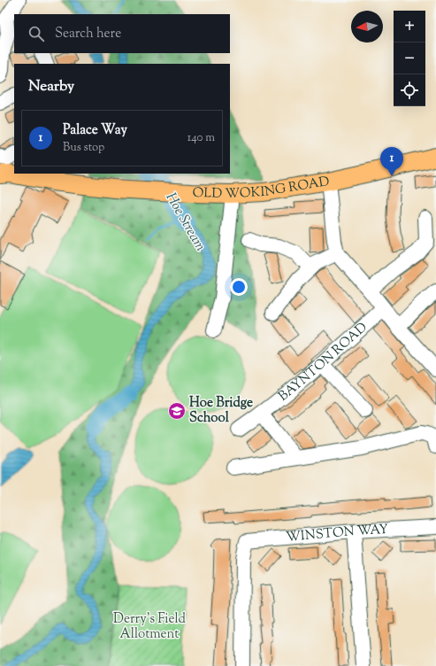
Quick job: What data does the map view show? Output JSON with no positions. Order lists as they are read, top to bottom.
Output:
{
  "streets": {
    "main road": ["OLD WOKING ROAD"],
    "street": ["BAYNTON ROAD", "WINSTON WAY"]
  },
  "water": ["Hoe Stream"],
  "parks": ["Derry's Field Allotment"],
  "places": {
    "school or university": ["Hoe Bridge School"]
  },
  "north": "left",
  "page": {
    "map_buttons": ["+", "−"],
    "search": "Search here",
    "heading": "Nearby",
    "list": [
      {
        "mark": "1",
        "name": "Palace Way",
        "note": "Bus stop",
        "value": "140 m"
      }
    ],
    "pins": "1"
  }
}
